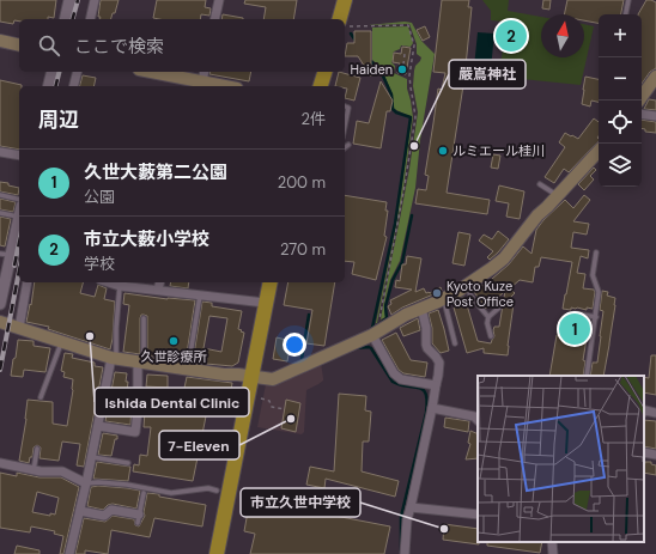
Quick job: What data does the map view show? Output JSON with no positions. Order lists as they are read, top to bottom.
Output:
{
  "places": [
    "Haiden",
    "嚴嶌神社",
    "ルミエール桂川",
    "Kyoto Kuze Post Office",
    "Ishida Dental Clinic",
    "久世診療所",
    "7-Eleven",
    "市立久世中学校"
  ],
  "north": "top",
  "page": {
    "map_buttons": ["+", "−"],
    "pins": ["2", "1"],
    "search": "ここで検索",
    "heading": ["周辺", "2件"],
    "list": [
      {
        "mark": "1",
        "name": "久世大藪第二公園",
        "note": "公園",
        "value": "200 m"
      },
      {
        "mark": "2",
        "name": "市立大薮小学校",
        "note": "学校",
        "value": "270 m"
      }
    ]
  }
}
